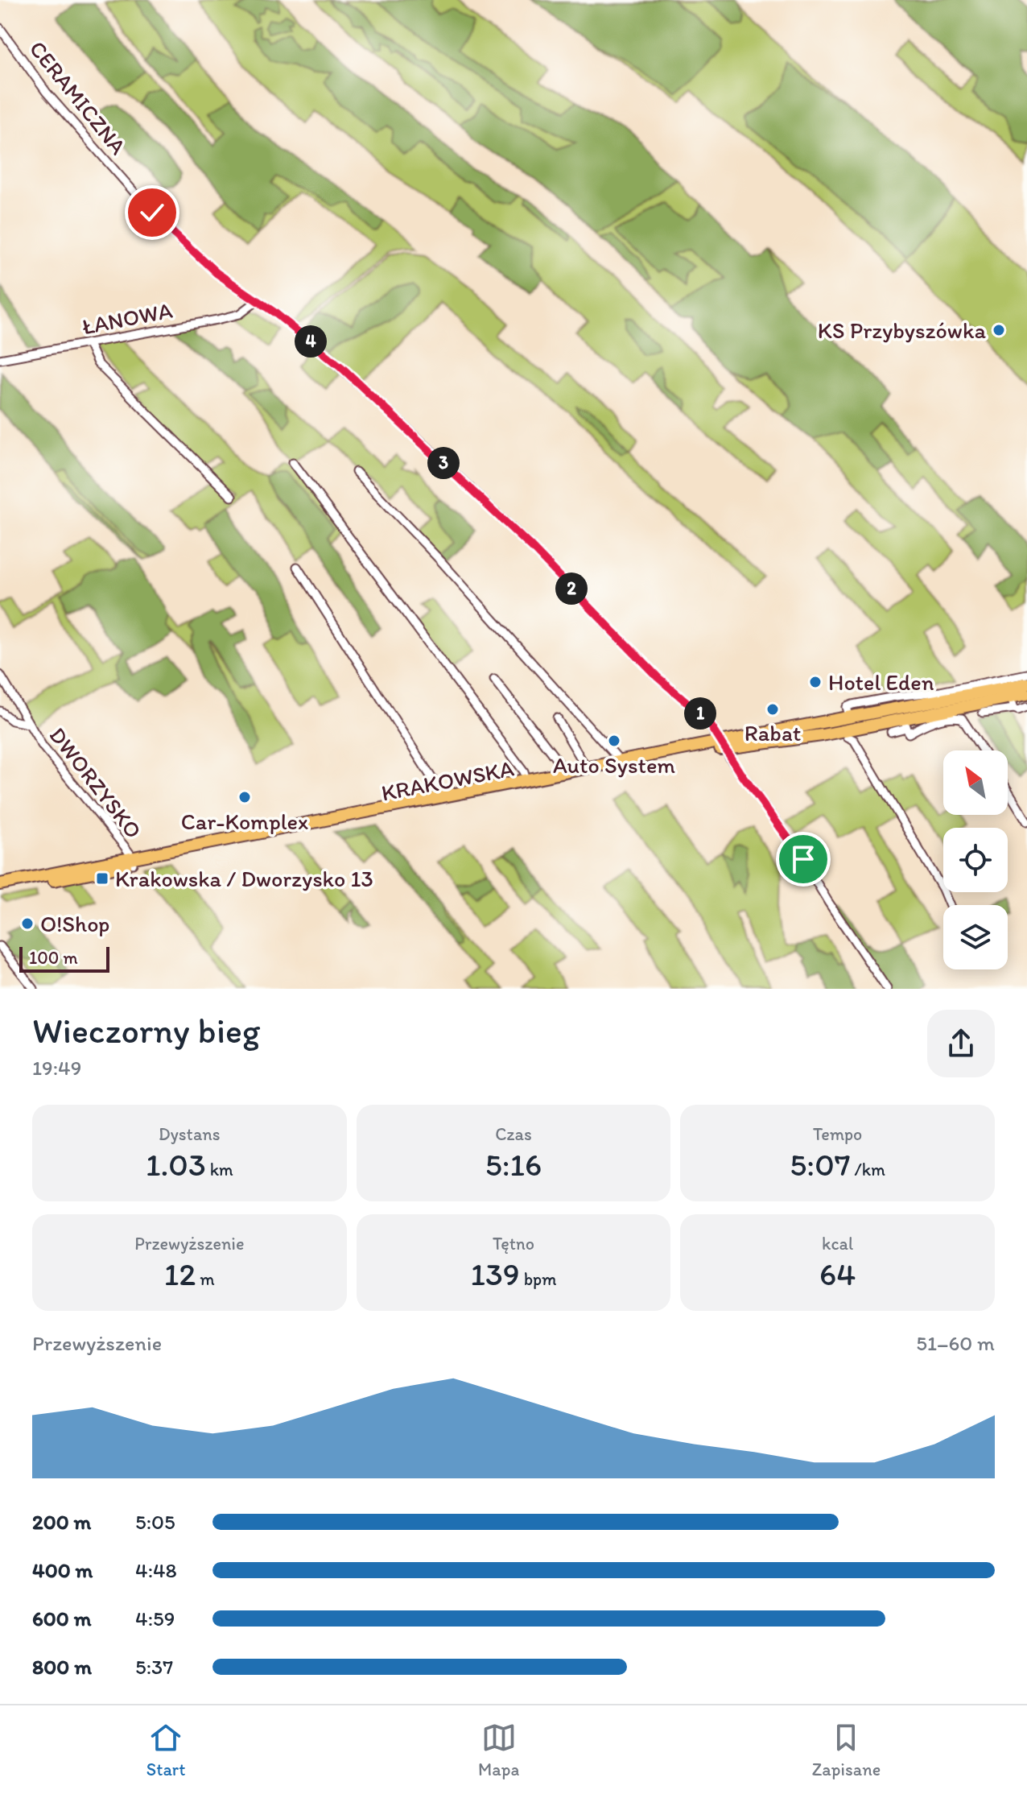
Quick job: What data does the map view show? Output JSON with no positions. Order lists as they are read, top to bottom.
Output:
{
  "streets": {
    "main road": ["KRAKOWSKA"],
    "street": ["CERAMICZNA", "ŁANOWA", "DWORZYSKO"]
  },
  "crossings": [
    ["CERAMICZNA", "ŁANOWA"],
    ["CERAMICZNA", "KRAKOWSKA"],
    ["KRAKOWSKA", "DWORZYSKO"]
  ],
  "places": {
    "other": [
      "KS Przybyszówka",
      "Hotel Eden",
      "Rabat",
      "Auto System",
      "Car-Komplex",
      "O!Shop"
    ],
    "transit": ["Krakowska / Dworzysko 13"]
  },
  "scale_bar": "100 m",
  "north": "top left",
  "page": {
    "pins": [
      "4",
      "3",
      "2",
      "1"
    ],
    "scale": "100 m",
    "heading": ["Wieczorny bieg", "19:49"],
    "stats": [
      ["Dystans", "1.03 km"],
      ["Czas", "5:16"],
      ["Tempo", "5:07 /km"],
      ["Przewyższenie", "12 m"],
      ["Tętno", "139 bpm"],
      ["kcal", "64"]
    ],
    "chart": ["Przewyższenie", "51–60 m"],
    "list": [
      {
        "name": "200 m",
        "note": "5:05"
      },
      {
        "name": "400 m",
        "note": "4:48"
      },
      {
        "name": "600 m",
        "note": "4:59"
      },
      {
        "name": "800 m",
        "note": "5:37"
      }
    ],
    "tabs": ["Start", "Mapa", "Zapisane"]
  }
}
